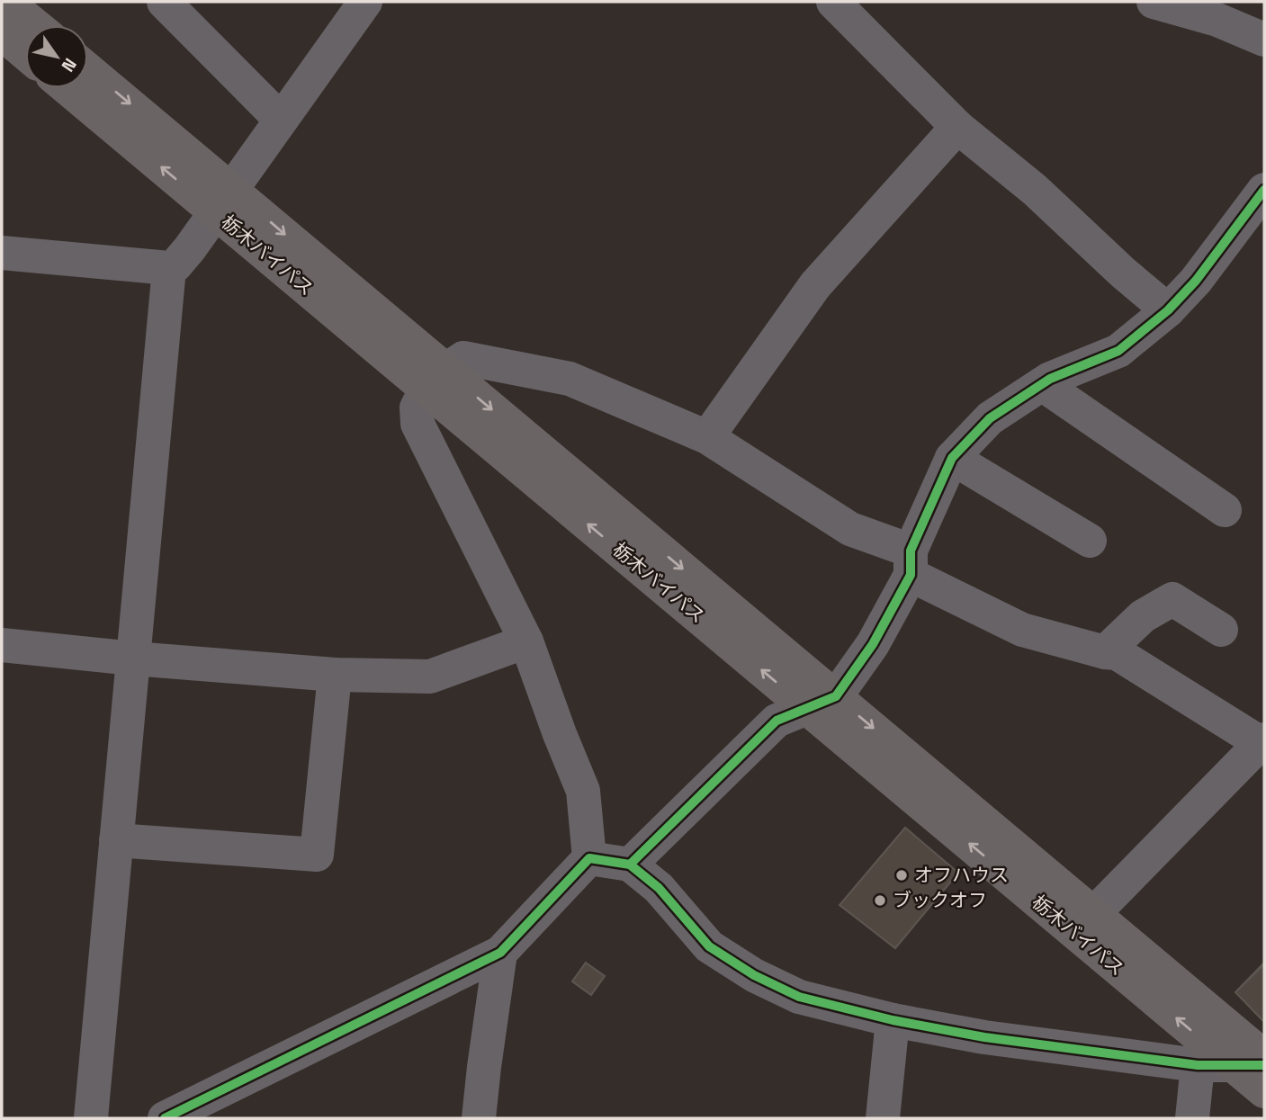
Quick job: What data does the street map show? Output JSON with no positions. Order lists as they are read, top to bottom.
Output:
{
  "streets": {
    "main road": ["栃木バイパス"]
  },
  "places": ["オフハウス", "ブックオフ"],
  "north": "bottom right"
}
